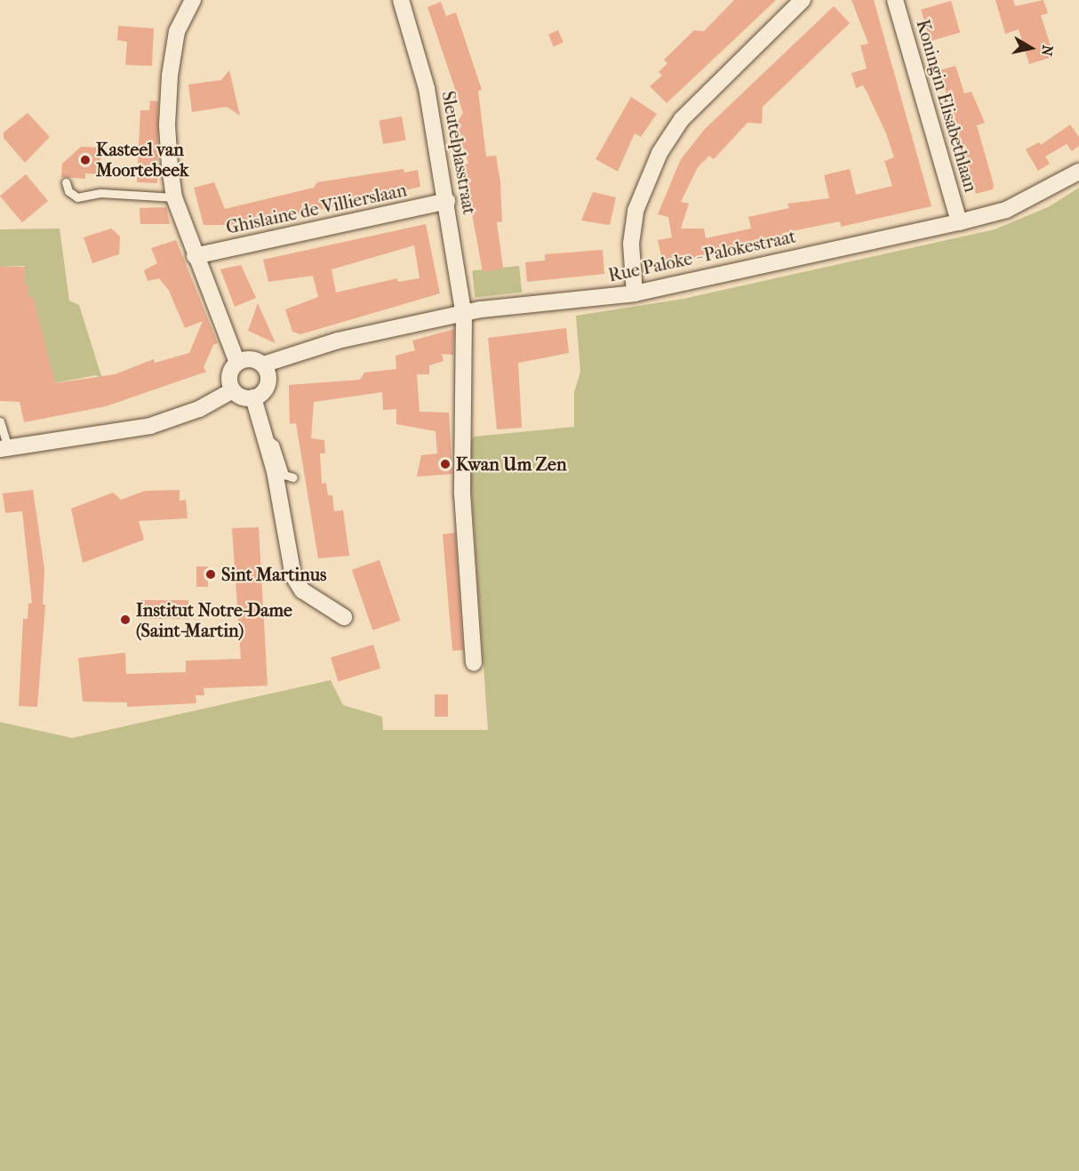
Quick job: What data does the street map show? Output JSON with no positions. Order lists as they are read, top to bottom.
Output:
{
  "streets": {
    "street": [
      "Koningin Elisabethlaan",
      "Sleutelplasstraat",
      "Ghislaine de Villierslaan",
      "Rue Paloke - Palokestraat"
    ]
  },
  "crossings": [
    ["Koningin Elisabethlaan", "Rue Paloke - Palokestraat"],
    ["Sleutelplasstraat", "Ghislaine de Villierslaan"],
    ["Sleutelplasstraat", "Rue Paloke - Palokestraat"]
  ],
  "places": [
    "Kasteel van Moortebeek",
    "Kwan Um Zen",
    "Sint Martinus",
    "Institut Notre-Dame (Saint-Martin)"
  ],
  "north": "right"
}
